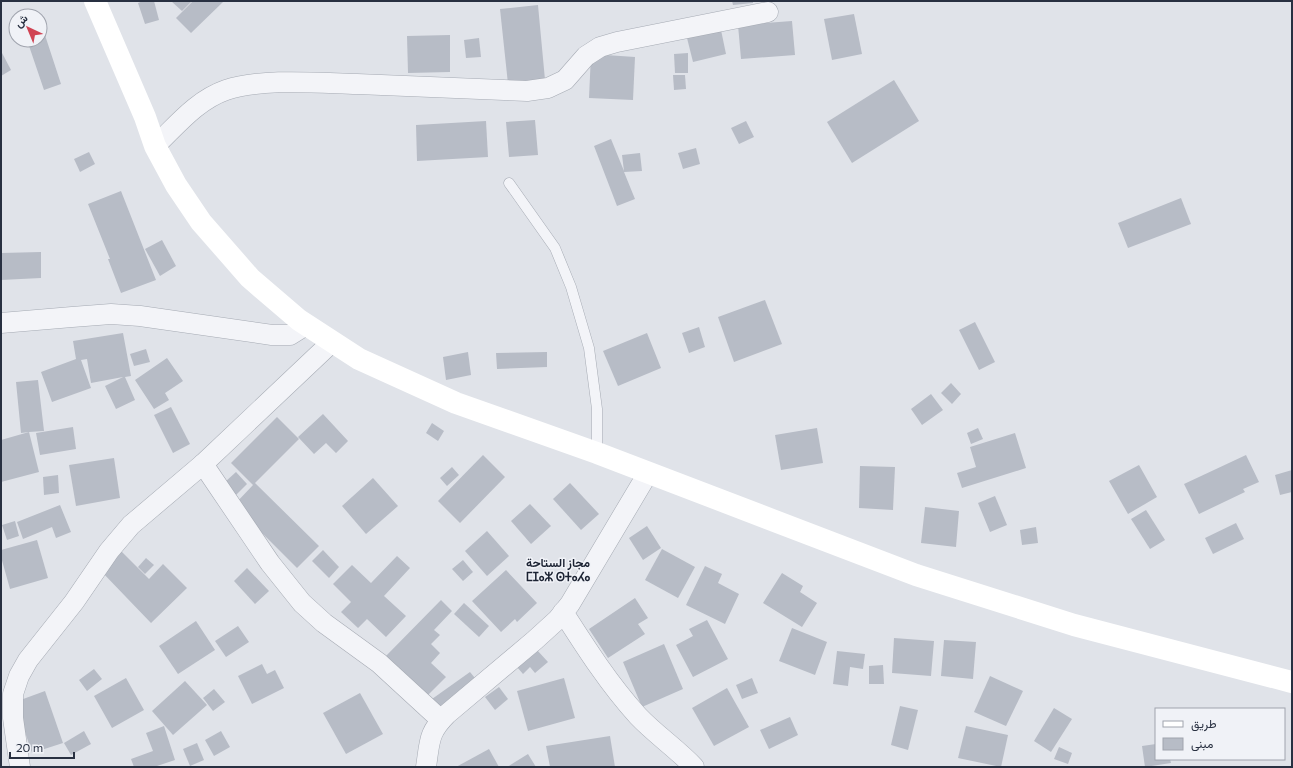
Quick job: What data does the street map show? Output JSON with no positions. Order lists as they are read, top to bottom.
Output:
{
  "districts": ["مجاز الستاحة ⵎⵊⴰⵣ ⵙⵜⴰⵃⴰ"],
  "legend": ["طريق", "مبنى"],
  "scale_bar": "20 m",
  "north": "top left"
}
